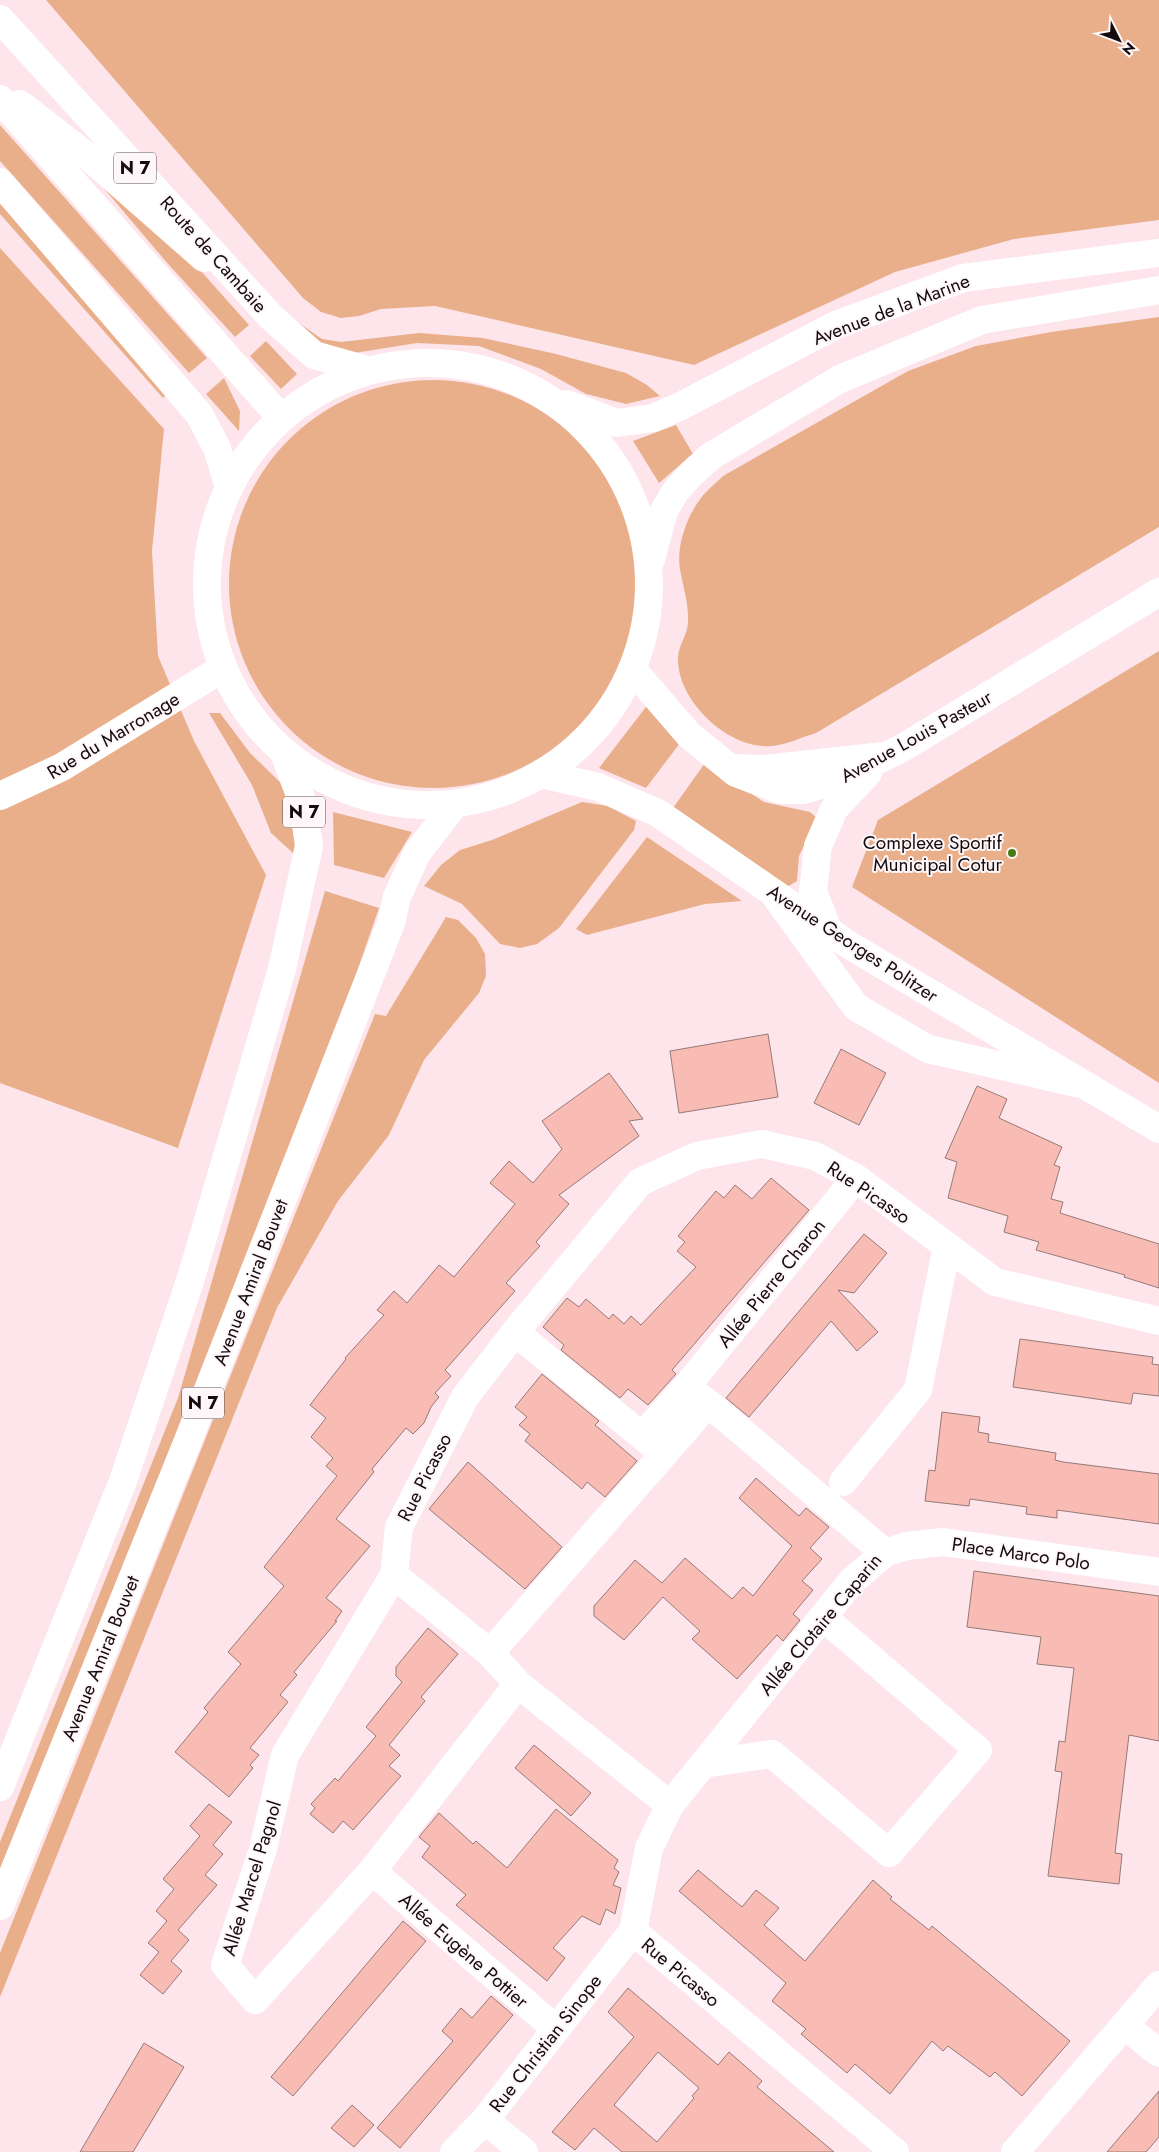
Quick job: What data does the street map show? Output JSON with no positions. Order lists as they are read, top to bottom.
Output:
{
  "streets": {
    "main road": [
      "N 7",
      "Route de Cambaie",
      "Avenue de la Marine",
      "Rue du Marronage",
      "Avenue Louis Pasteur",
      "Avenue Georges Politzer",
      "Rue Picasso",
      "Avenue Amiral Bouvet",
      "Allée Pierre Charon",
      "Place Marco Polo",
      "Allée Clotaire Caparin",
      "Allée Marcel Pagnol",
      "Allée Eugène Pottier",
      "Rue Christian Sinope"
    ]
  },
  "crossings": [
    ["Rue Picasso", "Allée Pierre Charon"],
    ["Rue Picasso", "Allée Clotaire Caparin"],
    ["Rue Picasso", "Allée Marcel Pagnol"],
    ["Rue Picasso", "Rue Christian Sinope"],
    ["Allée Pierre Charon", "Allée Clotaire Caparin"],
    ["Place Marco Polo", "Allée Clotaire Caparin"],
    ["Allée Marcel Pagnol", "Allée Eugène Pottier"],
    ["Allée Eugène Pottier", "Rue Christian Sinope"]
  ],
  "places": ["Complexe Sportif Municipal Cotur"],
  "north": "bottom right"
}
